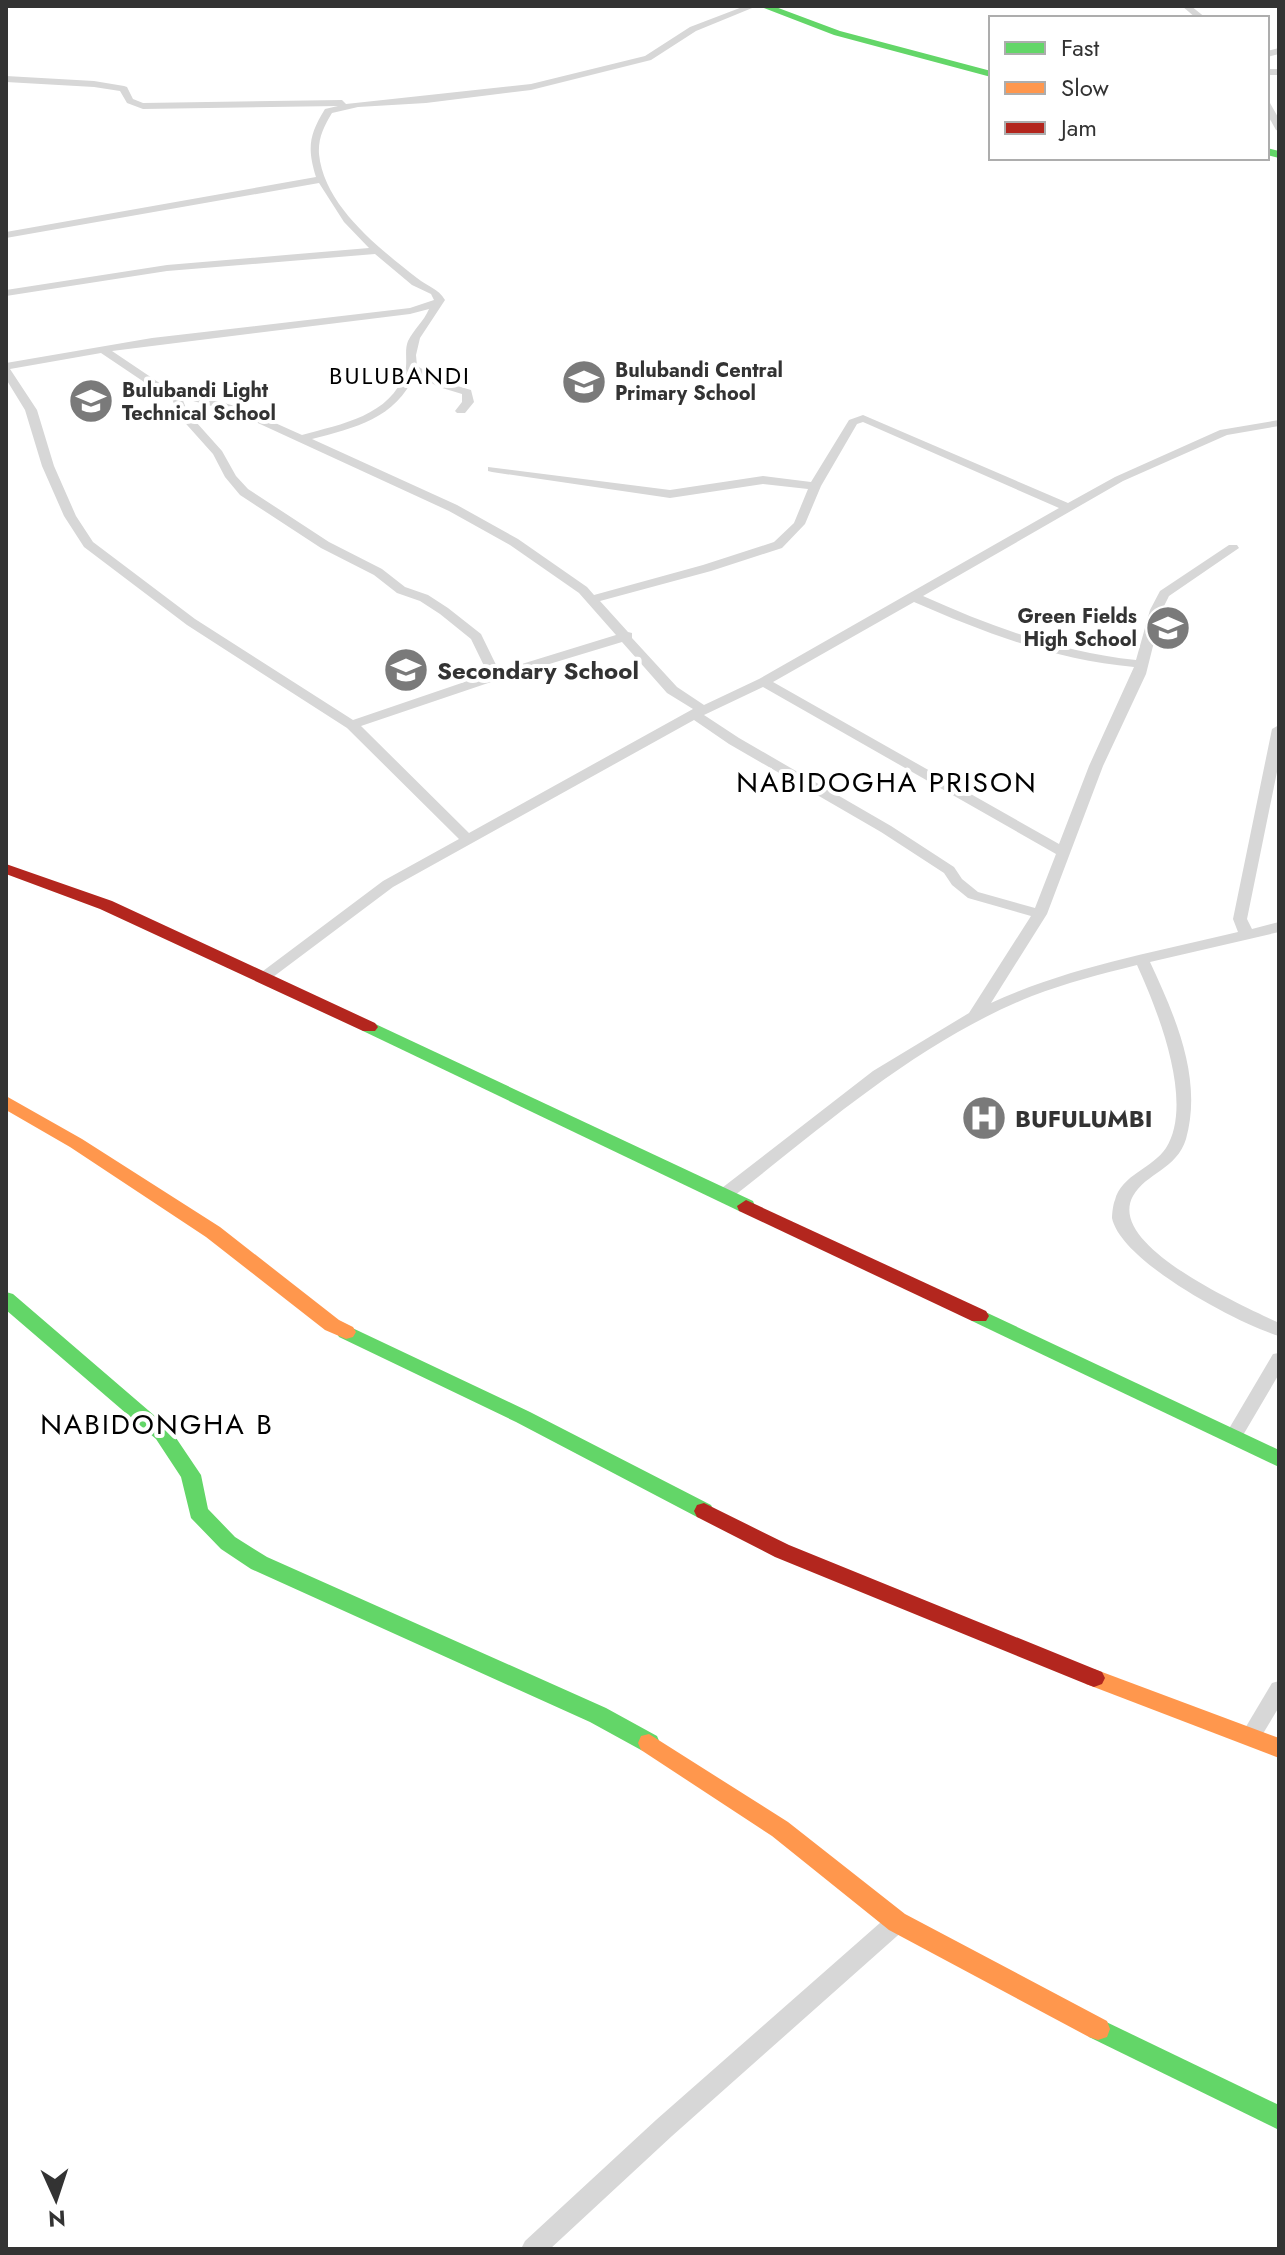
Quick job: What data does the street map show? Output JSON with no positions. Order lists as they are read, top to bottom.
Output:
{
  "districts": ["BULUBANDI", "NABIDOGHA PRISON", "NABIDONGHA B"],
  "places": {
    "school or university": [
      "Bulubandi Central Primary School",
      "Bulubandi Light Technical School",
      "Green Fields High School",
      "Secondary School"
    ],
    "hospital": ["BUFULUMBI"]
  },
  "legend": ["Fast", "Slow", "Jam"],
  "north": "bottom"
}
